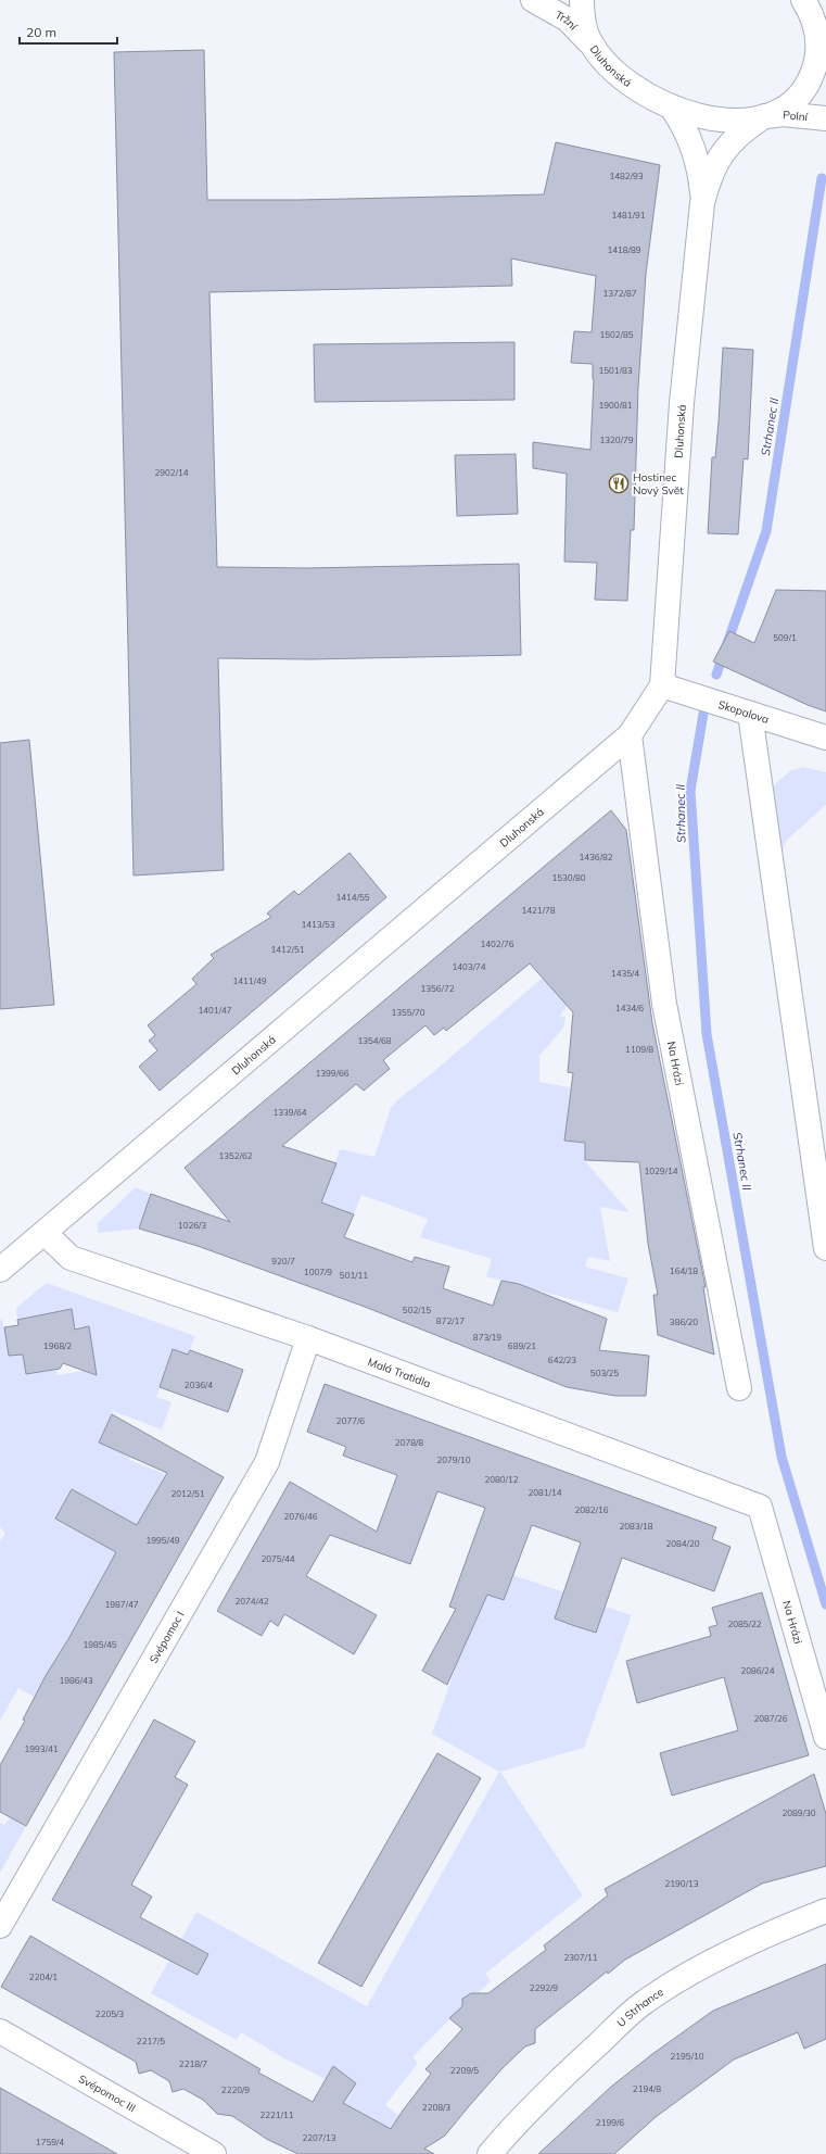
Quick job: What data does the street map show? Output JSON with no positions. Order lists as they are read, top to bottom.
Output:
{
  "streets": {
    "street": [
      "Tržní",
      "Dluhonská",
      "Polní",
      "Skopalova",
      "Na Hrázi",
      "Malá Tratidla",
      "Svépomoc I",
      "U Strhance",
      "Svépomoc III"
    ]
  },
  "crossings": [
    ["Tržní", "Dluhonská"],
    ["Dluhonská", "Polní"],
    ["Dluhonská", "Skopalova"],
    ["Dluhonská", "Na Hrázi"],
    ["Dluhonská", "Malá Tratidla"],
    ["Na Hrázi", "Malá Tratidla"],
    ["Malá Tratidla", "Svépomoc I"]
  ],
  "water": ["Strhanec II"],
  "places": {
    "restaurant": ["Hostinec Nový Svět"]
  },
  "house_numbers": [
    "1482/93",
    "1481/91",
    "1418/89",
    "1372/87",
    "1502/85",
    "1501/83",
    "1900/81",
    "1320/79",
    "2902/14",
    "509/1",
    "1436/82",
    "1530/80",
    "1414/55",
    "1421/78",
    "1413/53",
    "1402/76",
    "1412/51",
    "1403/74",
    "1435/4",
    "1411/49",
    "1356/72",
    "1434/6",
    "1401/47",
    "1355/70",
    "1354/68",
    "1109/8",
    "1399/66",
    "1339/64",
    "1352/62",
    "1029/14",
    "1026/3",
    "920/7",
    "164/18",
    "1007/9",
    "501/11",
    "502/15",
    "872/17",
    "386/20",
    "873/19",
    "1968/2",
    "689/21",
    "642/23",
    "503/25",
    "2036/4",
    "2077/6",
    "2078/8",
    "2079/10",
    "2080/12",
    "2081/14",
    "2012/51",
    "2082/16",
    "2076/46",
    "2083/18",
    "1995/49",
    "2084/20",
    "2075/44",
    "2074/42",
    "1987/47",
    "2085/22",
    "1985/45",
    "2086/24",
    "1986/43",
    "2087/26",
    "1993/41",
    "2089/30",
    "2190/13",
    "2307/11",
    "2204/1",
    "2292/9",
    "2205/3",
    "2217/5",
    "2195/10",
    "2218/7",
    "2209/5",
    "2194/8",
    "2220/9",
    "2208/3",
    "2221/11",
    "2199/6",
    "2207/13",
    "1759/4"
  ],
  "scale_bar": "20 m"
}
